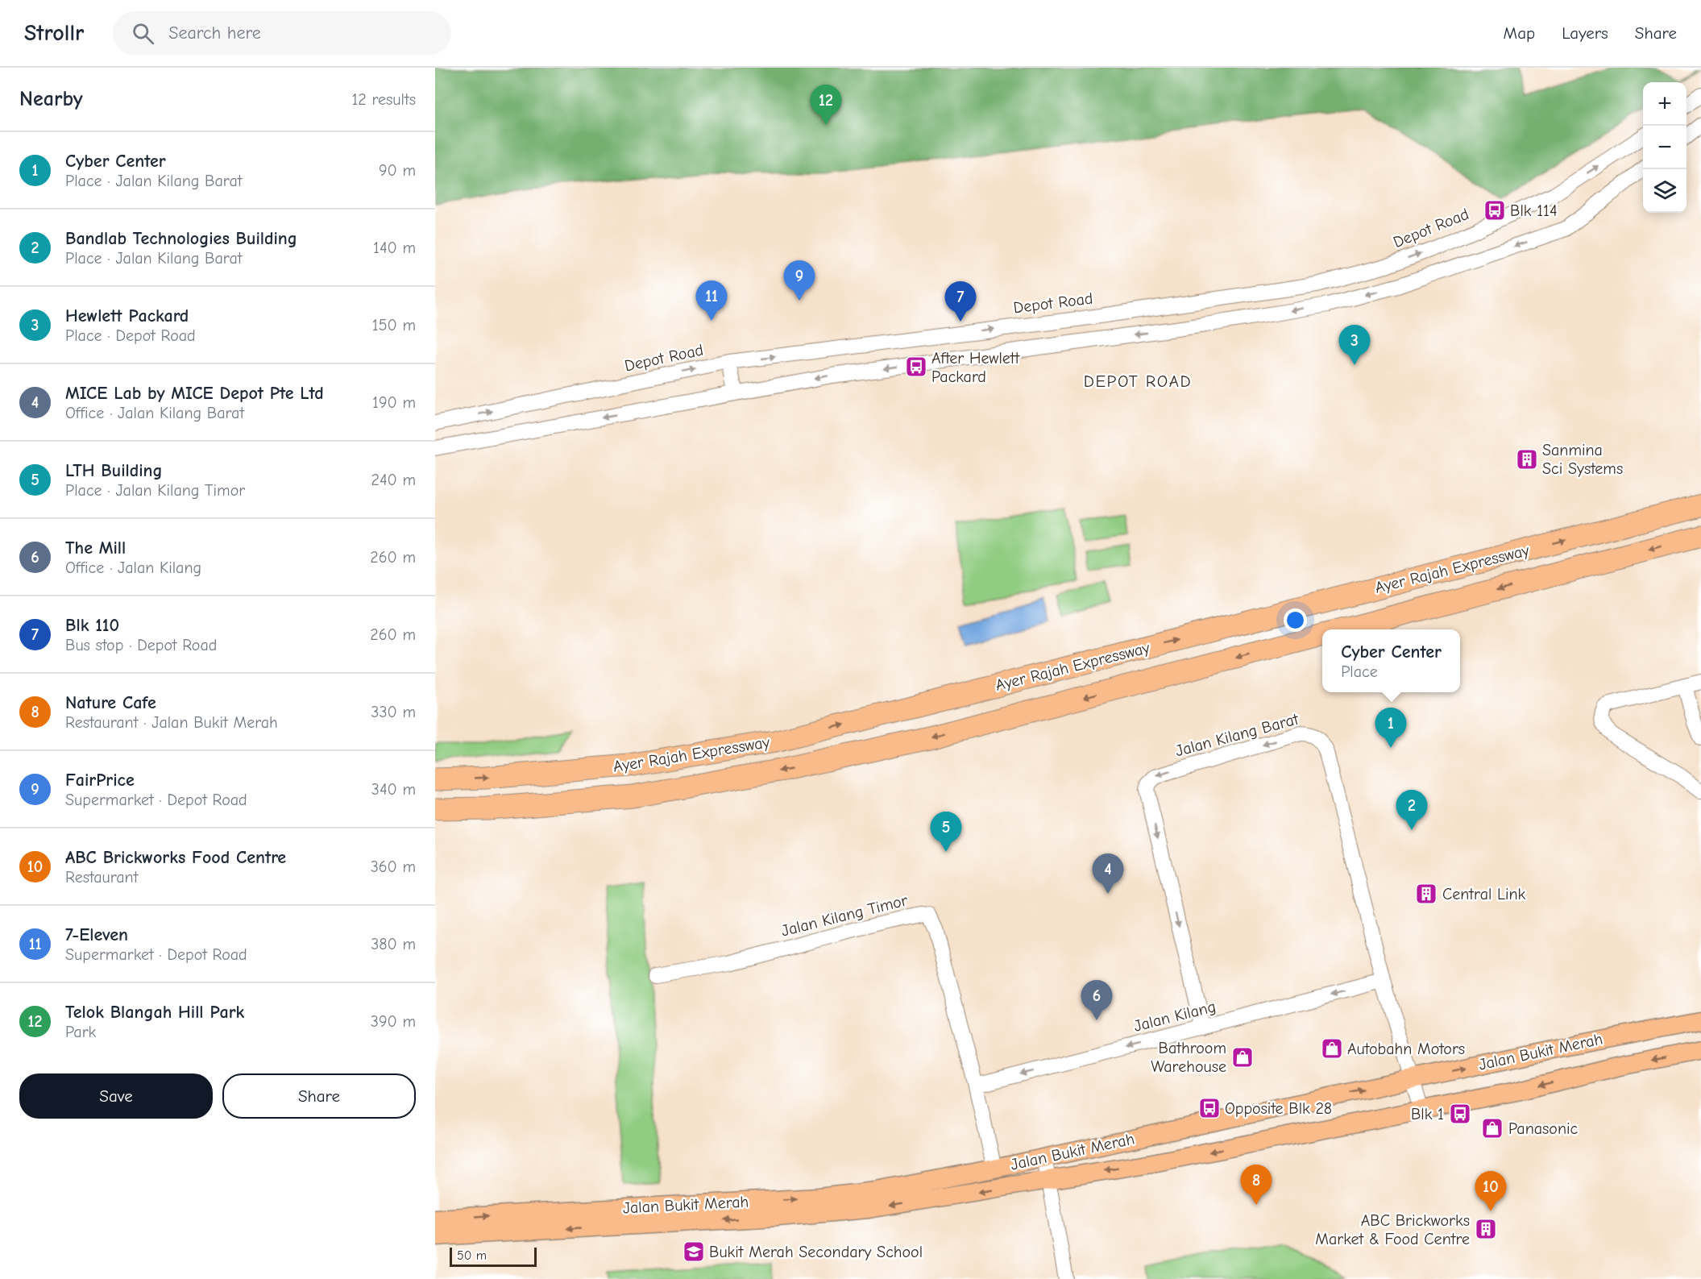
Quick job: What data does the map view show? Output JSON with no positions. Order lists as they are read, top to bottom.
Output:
{
  "streets": {
    "highway": ["Ayer Rajah Expressway"],
    "main road": ["Jalan Bukit Merah"],
    "street": [
      "Depot Road",
      "Jalan Kilang Barat",
      "Jalan Kilang Timor",
      "Jalan Kilang"
    ]
  },
  "crossings": [
    ["Jalan Kilang Barat", "Jalan Kilang"],
    ["Jalan Kilang Barat", "Jalan Bukit Merah"],
    ["Jalan Kilang Timor", "Jalan Kilang"],
    ["Jalan Kilang Timor", "Jalan Bukit Merah"]
  ],
  "one_way": ["Jalan Kilang"],
  "districts": ["DEPOT ROAD"],
  "places": {
    "bus stop": [
      "Blk 114",
      "After Hewlett Packard",
      "Opposite Blk 28",
      "Blk 1"
    ],
    "building": ["Sanmina Sci Systems", "Central Link", "ABC Brickworks Market & Food Centre"],
    "shop": ["Autobahn Motors", "Bathroom Warehouse", "Panasonic"],
    "school or university": ["Bukit Merah Secondary School"]
  },
  "scale_bar": "50 m",
  "page": {
    "header": "Strollr",
    "search": "Search here",
    "nav": ["Map", "Layers", "Share"],
    "heading": ["Nearby", "12 results"],
    "map_buttons": ["+", "−"],
    "pins": [
      "12",
      "9",
      "11",
      "7",
      "3",
      "1",
      "2",
      "5",
      "4",
      "6",
      "8",
      "10"
    ],
    "list": [
      {
        "mark": "1",
        "name": "Cyber Center",
        "note": "Place · Jalan Kilang Barat",
        "value": "90 m"
      },
      {
        "mark": "2",
        "name": "Bandlab Technologies Building",
        "note": "Place · Jalan Kilang Barat",
        "value": "140 m"
      },
      {
        "mark": "3",
        "name": "Hewlett Packard",
        "note": "Place · Depot Road",
        "value": "150 m"
      },
      {
        "mark": "4",
        "name": "MICE Lab by MICE Depot Pte Ltd",
        "note": "Office · Jalan Kilang Barat",
        "value": "190 m"
      },
      {
        "mark": "5",
        "name": "LTH Building",
        "note": "Place · Jalan Kilang Timor",
        "value": "240 m"
      },
      {
        "mark": "6",
        "name": "The Mill",
        "note": "Office · Jalan Kilang",
        "value": "260 m"
      },
      {
        "mark": "7",
        "name": "Blk 110",
        "note": "Bus stop · Depot Road",
        "value": "260 m"
      },
      {
        "mark": "8",
        "name": "Nature Cafe",
        "note": "Restaurant · Jalan Bukit Merah",
        "value": "330 m"
      },
      {
        "mark": "9",
        "name": "FairPrice",
        "note": "Supermarket · Depot Road",
        "value": "340 m"
      },
      {
        "mark": "10",
        "name": "ABC Brickworks Food Centre",
        "note": "Restaurant",
        "value": "360 m"
      },
      {
        "mark": "11",
        "name": "7-Eleven",
        "note": "Supermarket · Depot Road",
        "value": "380 m"
      },
      {
        "mark": "12",
        "name": "Telok Blangah Hill Park",
        "note": "Park",
        "value": "390 m"
      }
    ],
    "popup": ["Cyber Center", "Place"],
    "buttons": ["Save", "Share"],
    "scale": "50 m"
  }
}
